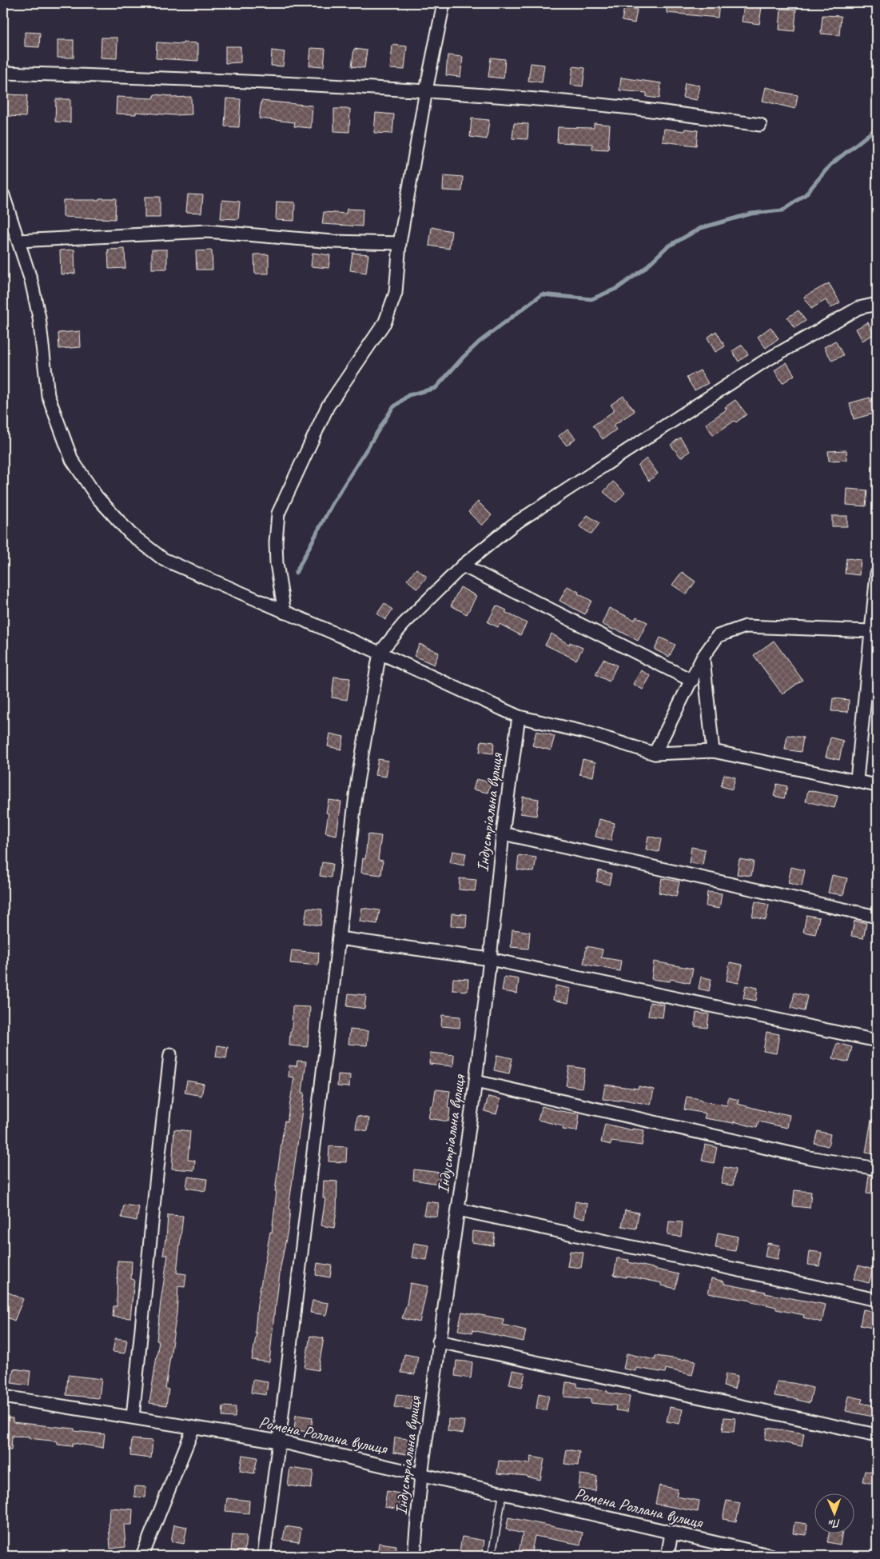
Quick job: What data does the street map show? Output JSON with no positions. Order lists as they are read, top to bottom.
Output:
{
  "streets": {
    "street": ["Індустріальна вулиця", "Ромена Роллана вулиця"]
  },
  "crossings": [
    ["Індустріальна вулиця", "Ромена Роллана вулиця"]
  ],
  "north": "bottom"
}
